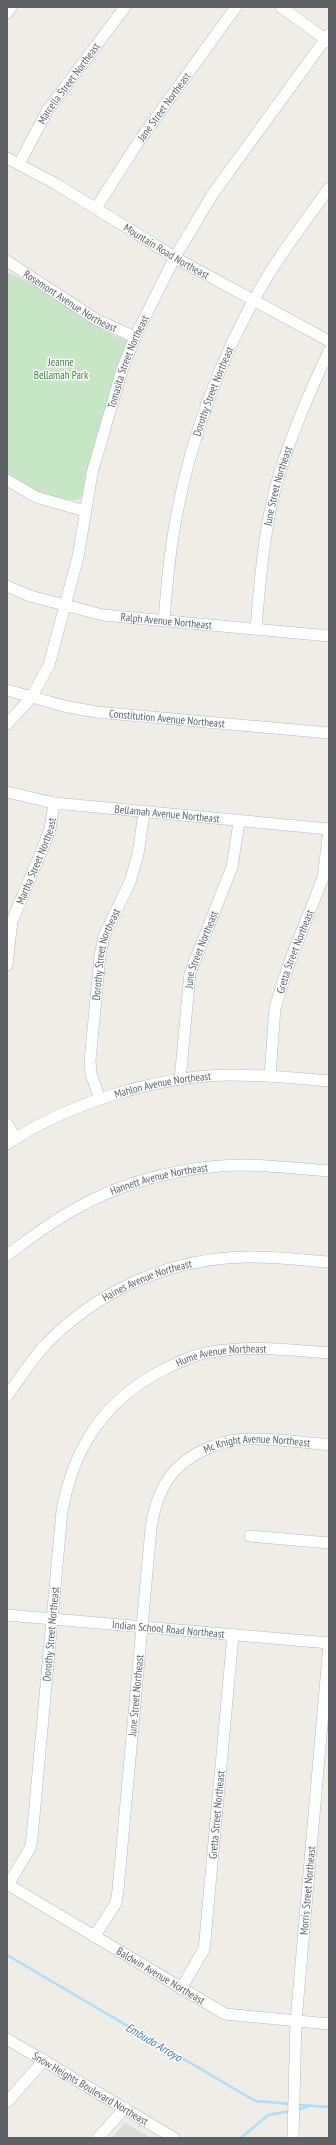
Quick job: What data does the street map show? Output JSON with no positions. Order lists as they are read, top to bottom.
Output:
{
  "streets": {
    "street": [
      "Marcella Street Northeast",
      "Jane Street Northeast",
      "Mountain Road Northeast",
      "Rosemont Avenue Northeast",
      "Tomasita Street Northeast",
      "Dorothy Street Northeast",
      "June Street Northeast",
      "Ralph Avenue Northeast",
      "Constitution Avenue Northeast",
      "Bellamah Avenue Northeast",
      "Martha Street Northeast",
      "Gretta Street Northeast",
      "Mahlon Avenue Northeast",
      "Hannett Avenue Northeast",
      "Haines Avenue Northeast",
      "Hume Avenue Northeast",
      "Mc Knight Avenue Northeast",
      "Indian School Road Northeast",
      "Morris Street Northeast",
      "Baldwin Avenue Northeast",
      "Snow Heights Boulevard Northeast"
    ]
  },
  "crossings": [
    ["Marcella Street Northeast", "Mountain Road Northeast"],
    ["Jane Street Northeast", "Mountain Road Northeast"],
    ["Mountain Road Northeast", "Tomasita Street Northeast"],
    ["Mountain Road Northeast", "Dorothy Street Northeast"],
    ["Rosemont Avenue Northeast", "Tomasita Street Northeast"],
    ["Tomasita Street Northeast", "Ralph Avenue Northeast"],
    ["Tomasita Street Northeast", "Constitution Avenue Northeast"],
    ["Dorothy Street Northeast", "Ralph Avenue Northeast"],
    ["Dorothy Street Northeast", "Bellamah Avenue Northeast"],
    ["Dorothy Street Northeast", "Mahlon Avenue Northeast"],
    ["Dorothy Street Northeast", "Hume Avenue Northeast"],
    ["Dorothy Street Northeast", "Indian School Road Northeast"],
    ["Dorothy Street Northeast", "Baldwin Avenue Northeast"],
    ["June Street Northeast", "Ralph Avenue Northeast"],
    ["June Street Northeast", "Bellamah Avenue Northeast"],
    ["June Street Northeast", "Mahlon Avenue Northeast"],
    ["June Street Northeast", "Mc Knight Avenue Northeast"],
    ["June Street Northeast", "Indian School Road Northeast"],
    ["June Street Northeast", "Baldwin Avenue Northeast"],
    ["Bellamah Avenue Northeast", "Martha Street Northeast"],
    ["Bellamah Avenue Northeast", "Gretta Street Northeast"],
    ["Gretta Street Northeast", "Mahlon Avenue Northeast"],
    ["Gretta Street Northeast", "Indian School Road Northeast"],
    ["Gretta Street Northeast", "Baldwin Avenue Northeast"],
    ["Indian School Road Northeast", "Morris Street Northeast"],
    ["Morris Street Northeast", "Baldwin Avenue Northeast"]
  ],
  "water": ["Embudo Arroyo"],
  "parks": ["Jeanne Bellamah Park"]
}
